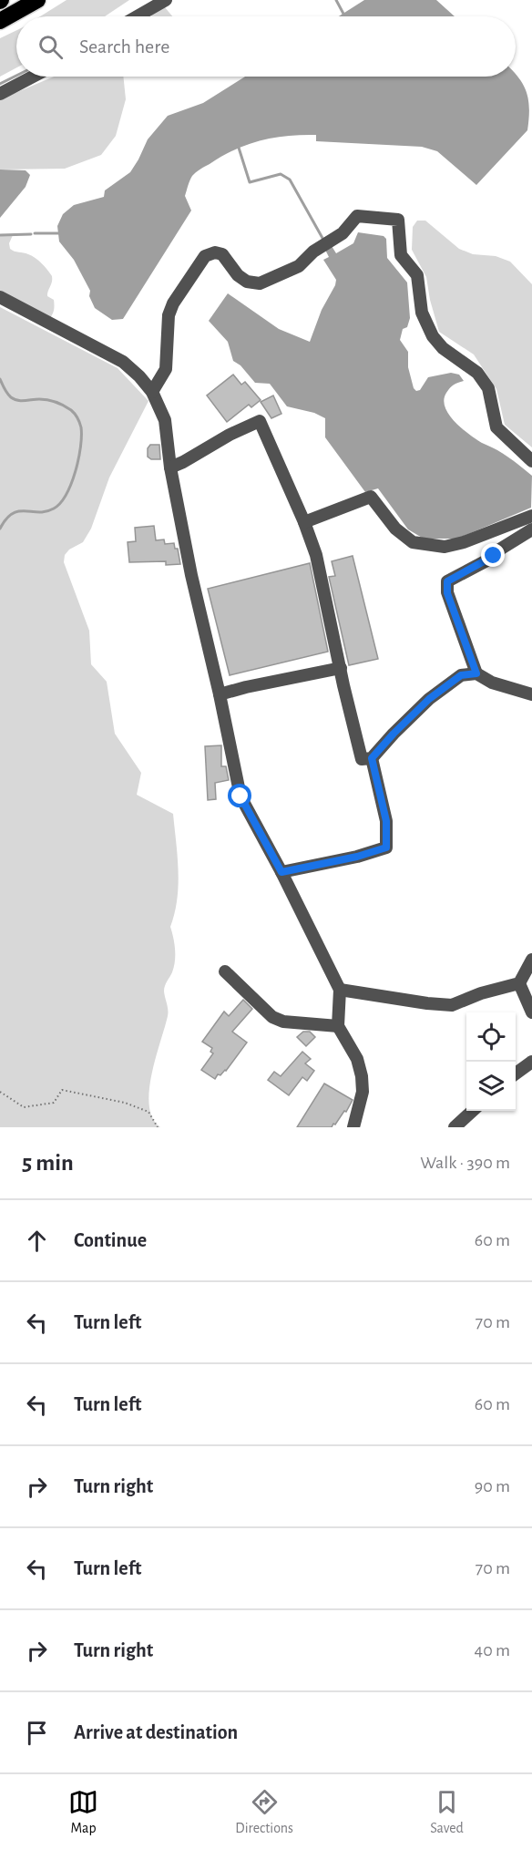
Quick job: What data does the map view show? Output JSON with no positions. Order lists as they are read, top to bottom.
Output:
{
  "page": {
    "search": "Search here",
    "heading": ["5 min", "Walk · 390 m"],
    "list": [
      ["Continue", "60 m"],
      ["Turn left", "70 m"],
      ["Turn left", "60 m"],
      ["Turn right", "90 m"],
      ["Turn left", "70 m"],
      ["Turn right", "40 m"],
      "Arrive at destination"
    ],
    "nav": ["Map", "Directions", "Saved"]
  }
}
